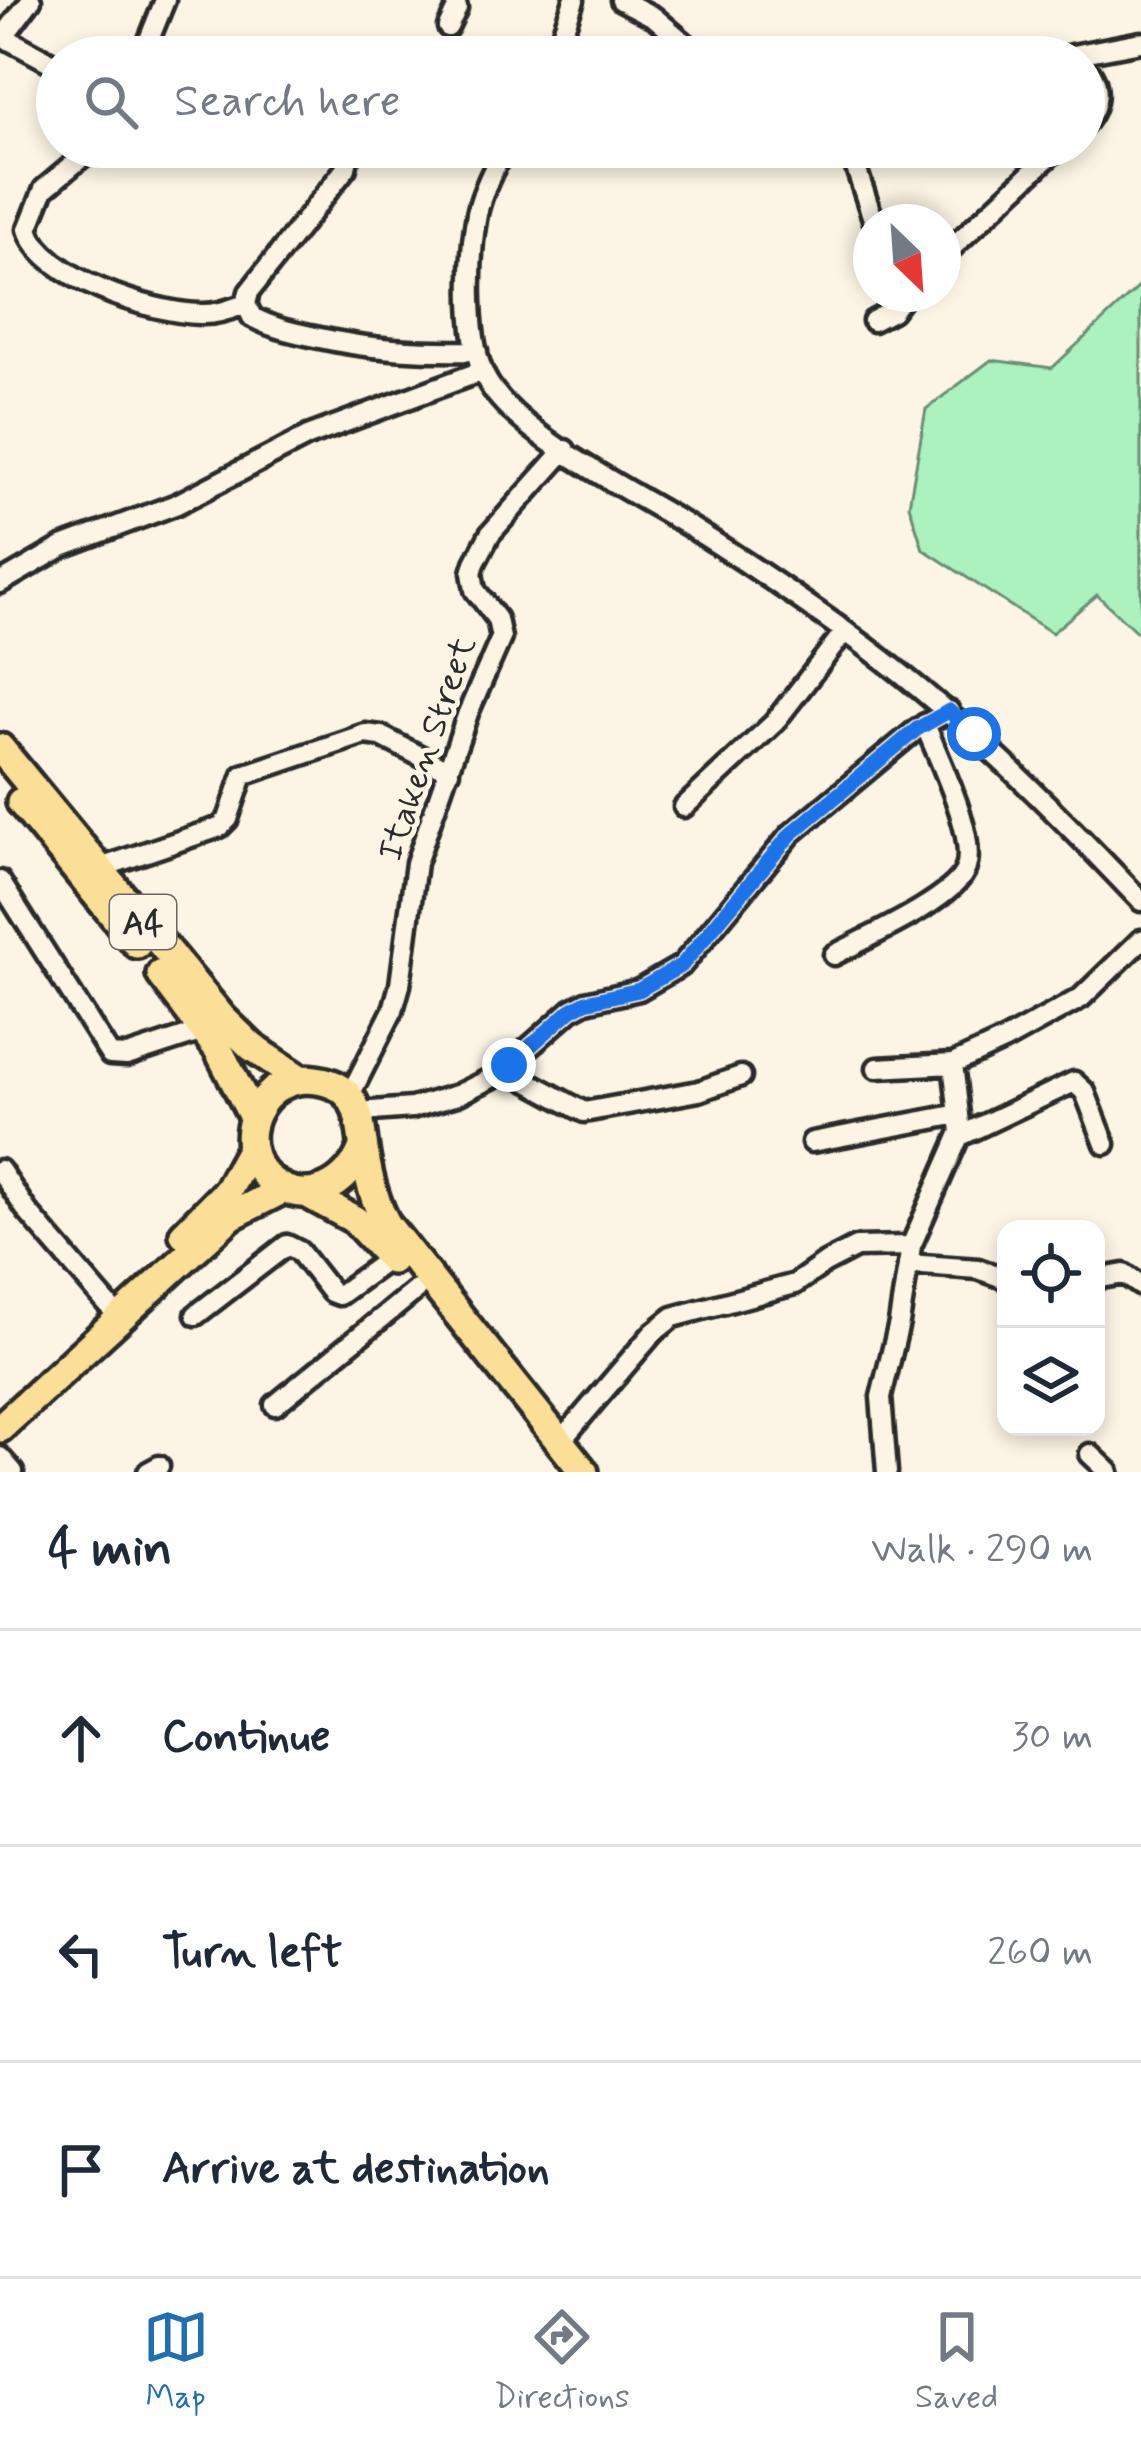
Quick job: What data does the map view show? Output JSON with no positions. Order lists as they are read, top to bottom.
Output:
{
  "streets": {
    "highway": ["A4"],
    "street": ["Itaken Street"]
  },
  "crossings": [
    ["Itaken Street", "A4"]
  ],
  "north": "bottom right",
  "page": {
    "search": "Search here",
    "heading": ["4 min", "Walk · 290 m"],
    "list": [
      ["Continue", "30 m"],
      ["Turn left", "260 m"],
      "Arrive at destination"
    ],
    "nav": ["Map", "Directions", "Saved"]
  }
}
